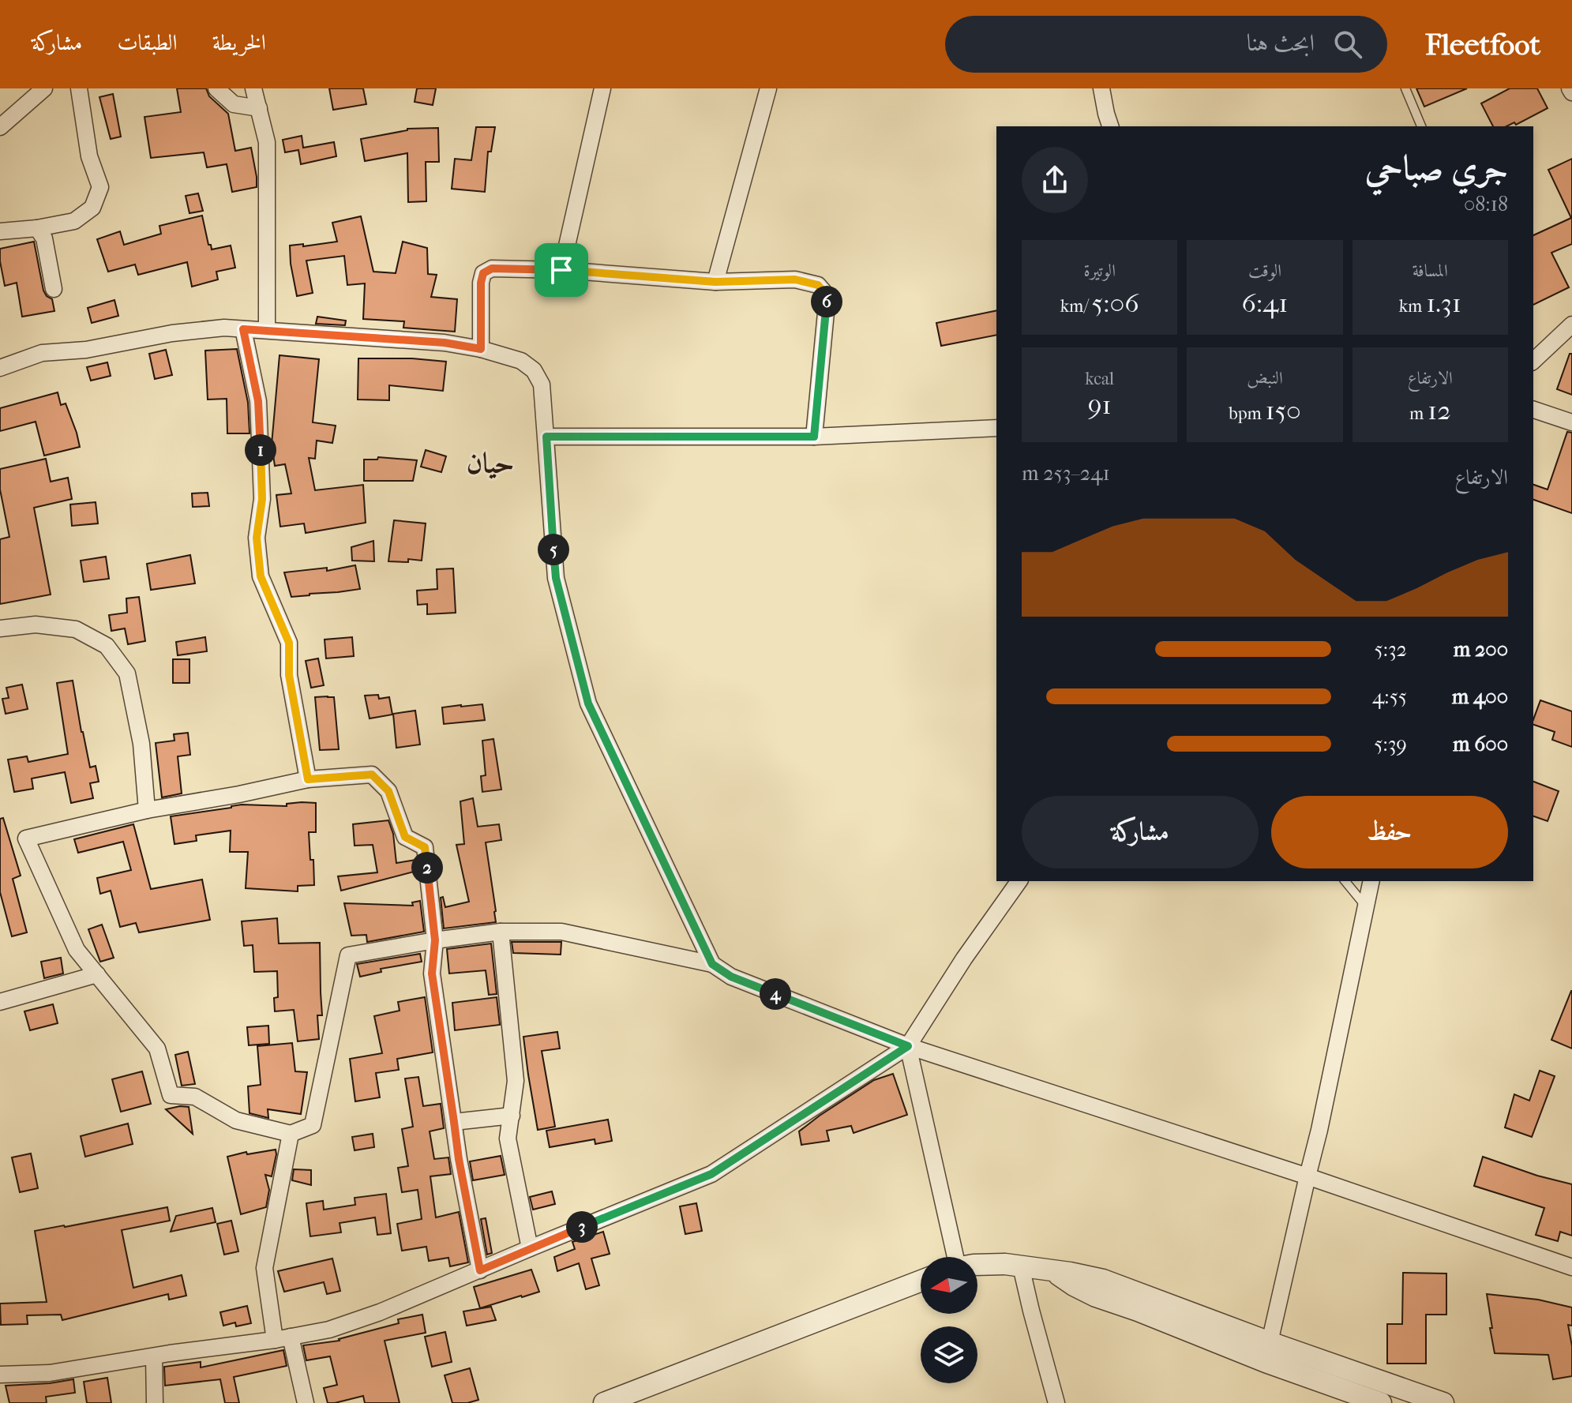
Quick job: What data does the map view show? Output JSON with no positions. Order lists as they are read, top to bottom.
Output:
{
  "districts": ["حيان"],
  "north": "left",
  "page": {
    "header": "Fleetfoot",
    "search": "ابحث هنا",
    "nav": ["الخريطة", "الطبقات", "مشاركة"],
    "heading": ["جري صباحي", "08:18"],
    "stats": [
      ["المسافة", "1.31 km"],
      ["الوقت", "6:41"],
      ["الوتيرة", "5:06 /km"],
      ["الارتفاع", "12 m"],
      ["النبض", "150 bpm"],
      ["kcal", "91"]
    ],
    "pins": [
      "6",
      "1",
      "5",
      "2",
      "4",
      "3"
    ],
    "chart": ["الارتفاع", "241–253 m"],
    "list": [
      {
        "name": "200 m",
        "note": "5:32"
      },
      {
        "name": "400 m",
        "note": "4:55"
      },
      {
        "name": "600 m",
        "note": "5:39"
      }
    ],
    "buttons": ["حفظ", "مشاركة"]
  }
}
